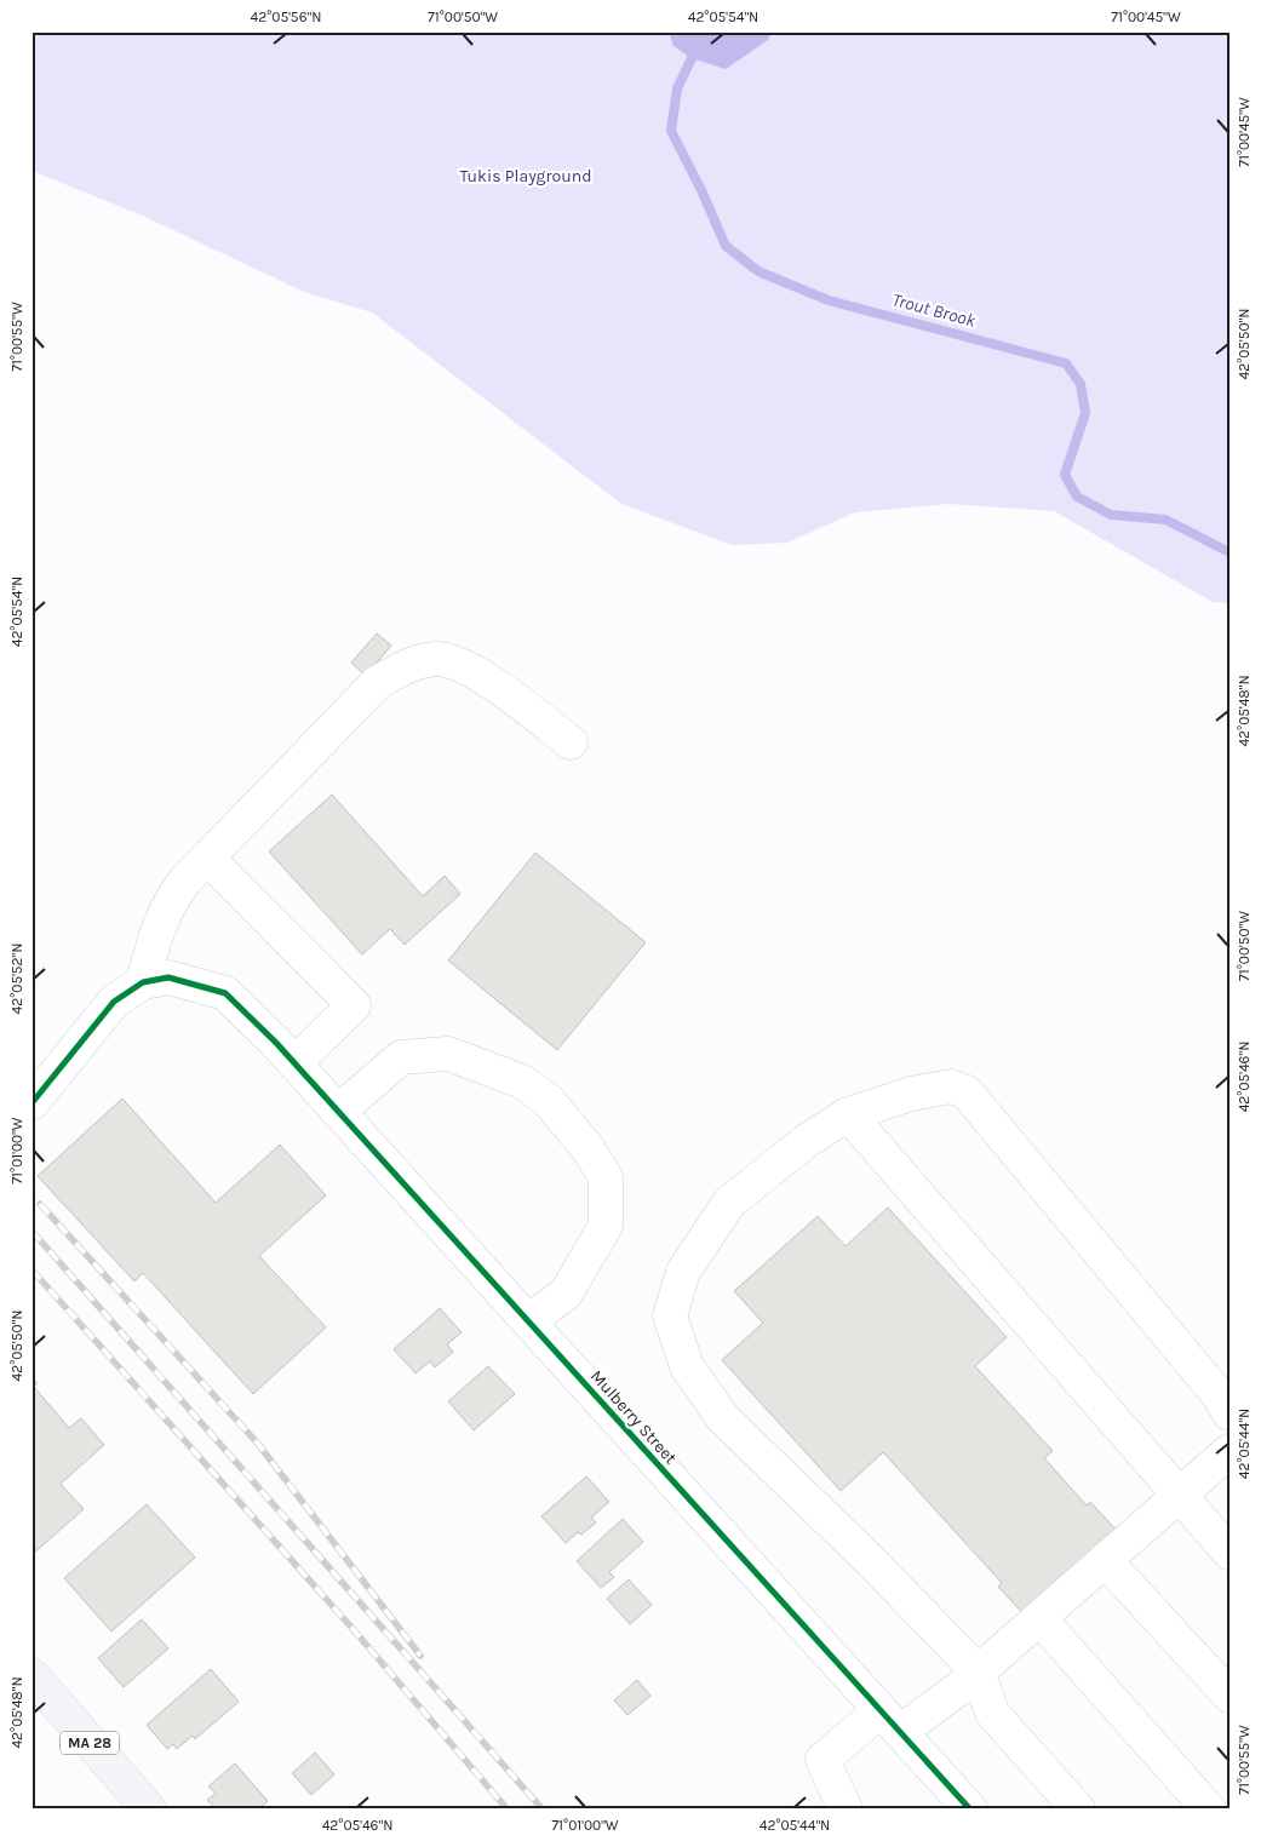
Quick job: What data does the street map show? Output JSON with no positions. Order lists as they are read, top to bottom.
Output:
{
  "streets": {
    "main road": ["MA 28"],
    "street": ["Mulberry Street"]
  },
  "water": ["Trout Brook"],
  "parks": ["Tukis Playground"],
  "coordinates": [
    "42°05'56\"N",
    "71°00'50\"W",
    "42°05'54\"N",
    "71°00'45\"W",
    "71°00'55\"W",
    "42°05'50\"N",
    "42°05'48\"N",
    "42°05'52\"N",
    "42°05'46\"N",
    "71°01'00\"W",
    "42°05'44\"N"
  ]
}
